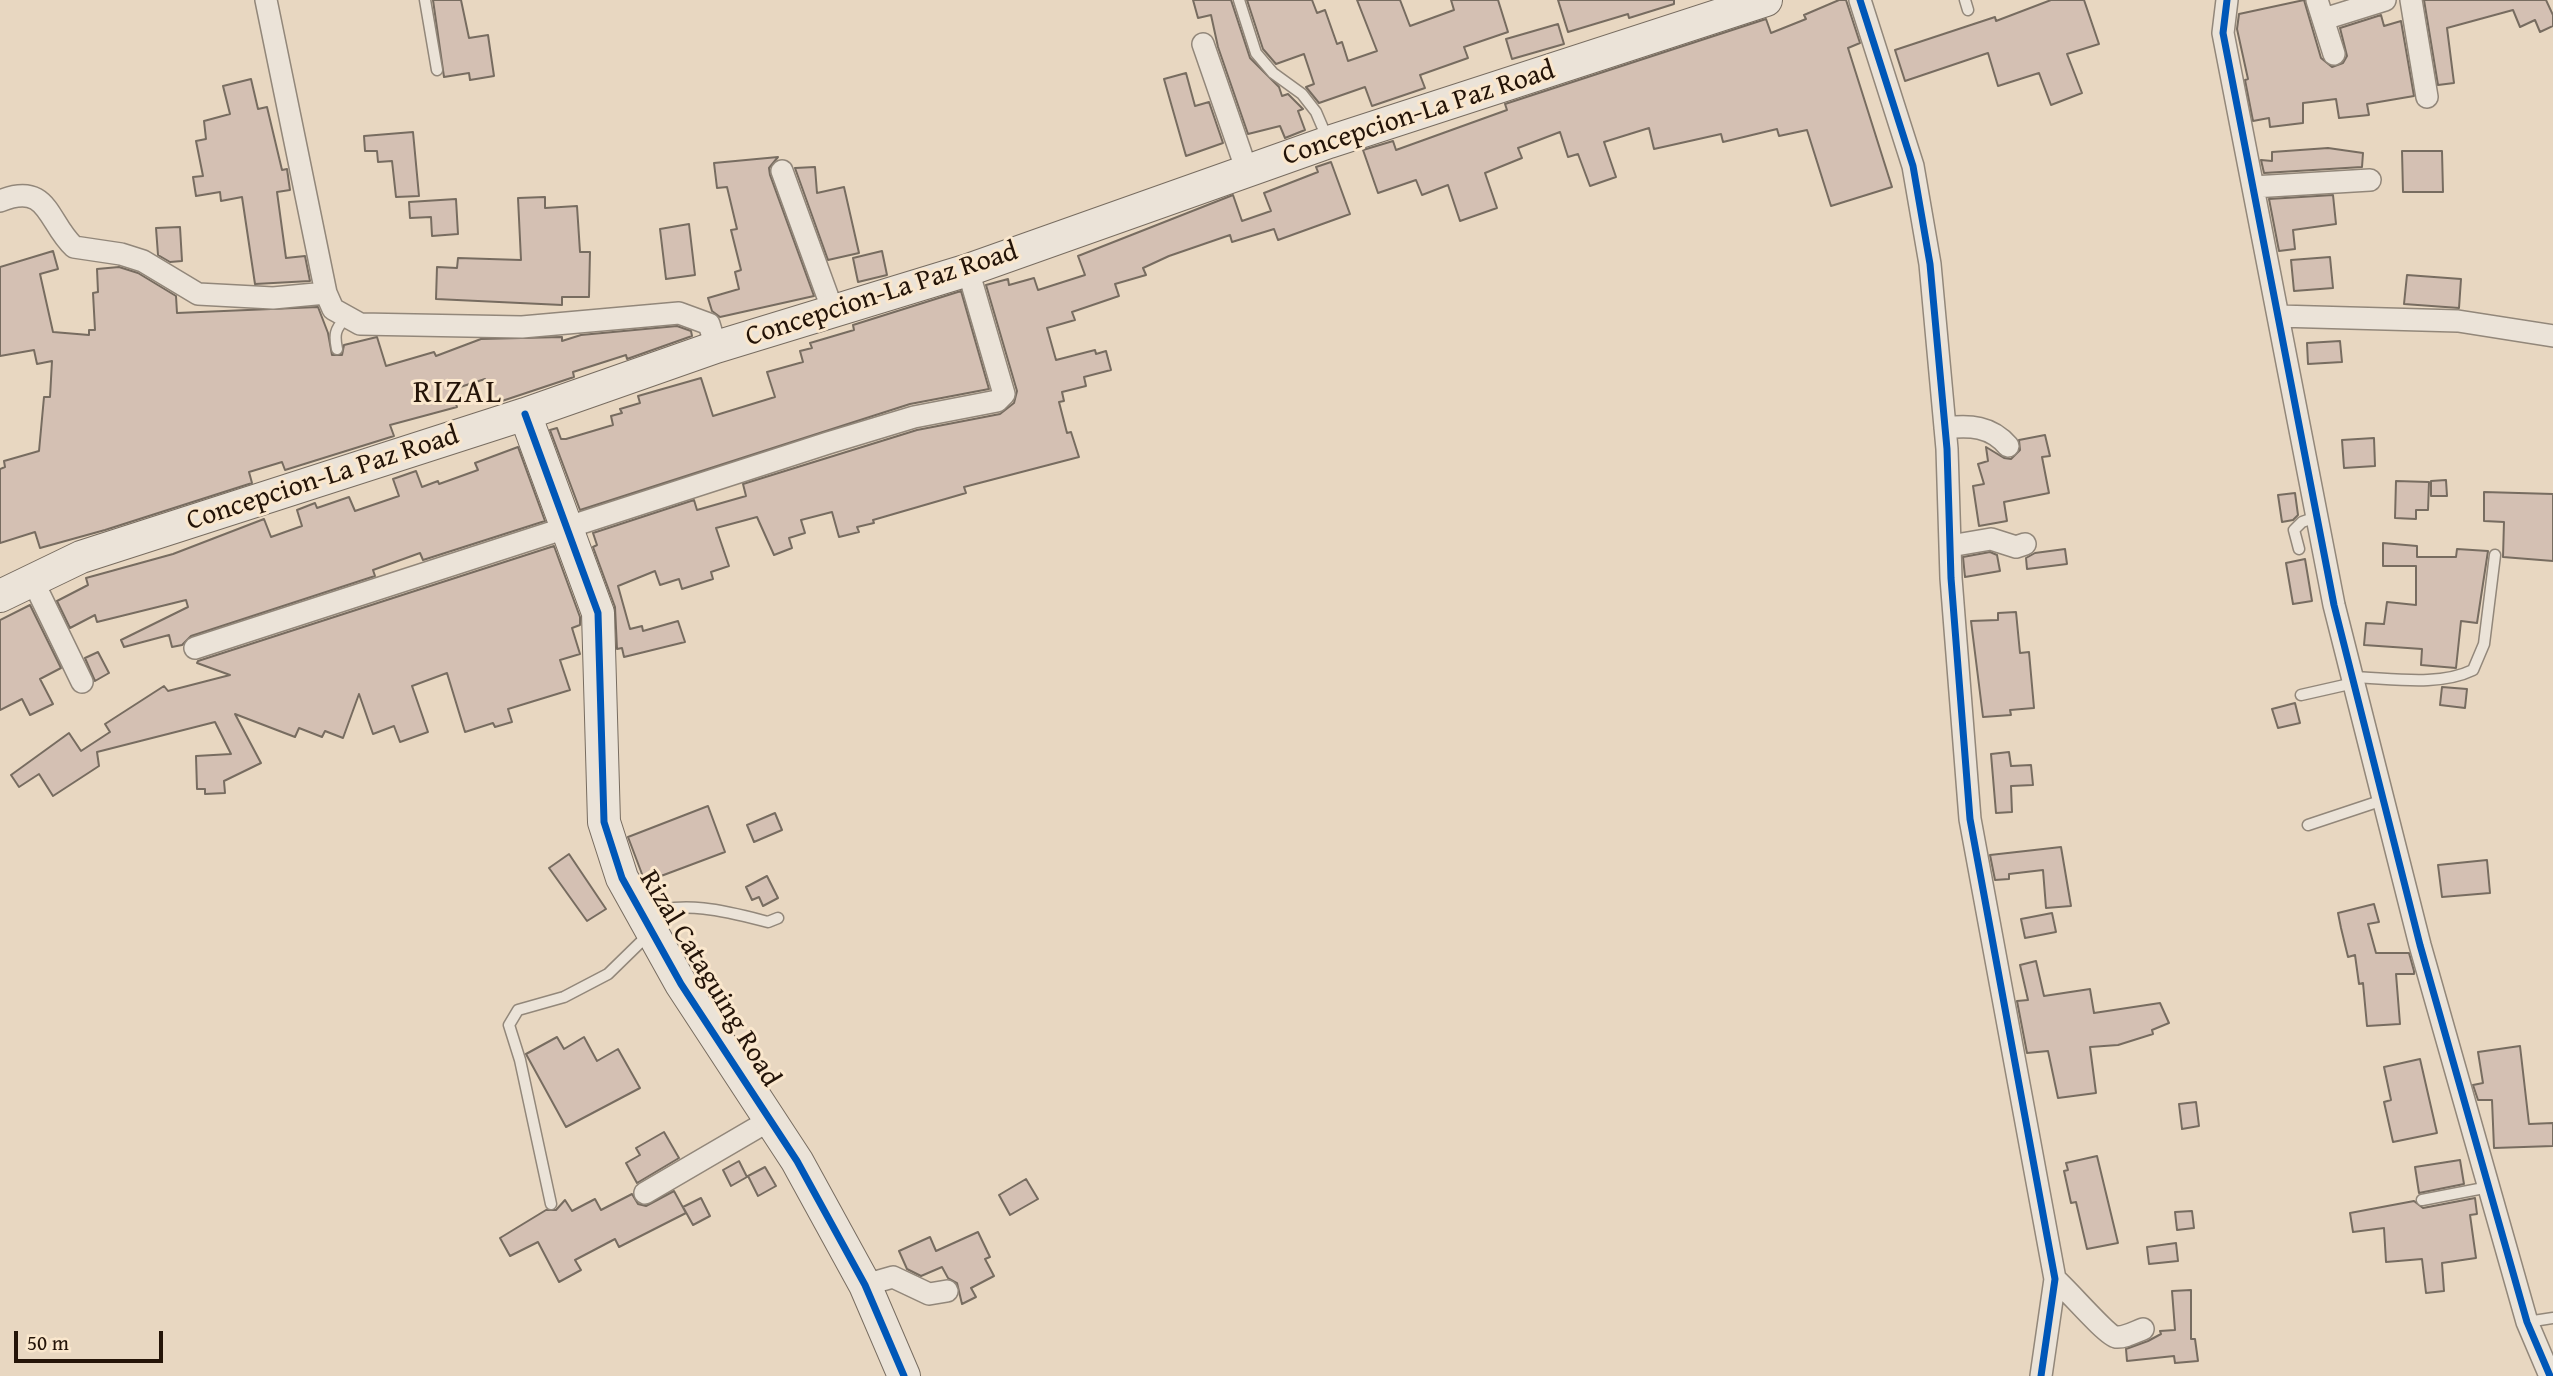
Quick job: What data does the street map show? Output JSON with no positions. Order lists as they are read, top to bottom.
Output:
{
  "streets": {
    "main road": ["Concepcion-La Paz Road", "Rizal Cataguing Road"]
  },
  "crossings": [
    ["Concepcion-La Paz Road", "Rizal Cataguing Road"]
  ],
  "districts": ["RIZAL"],
  "scale_bar": "50 m"
}
